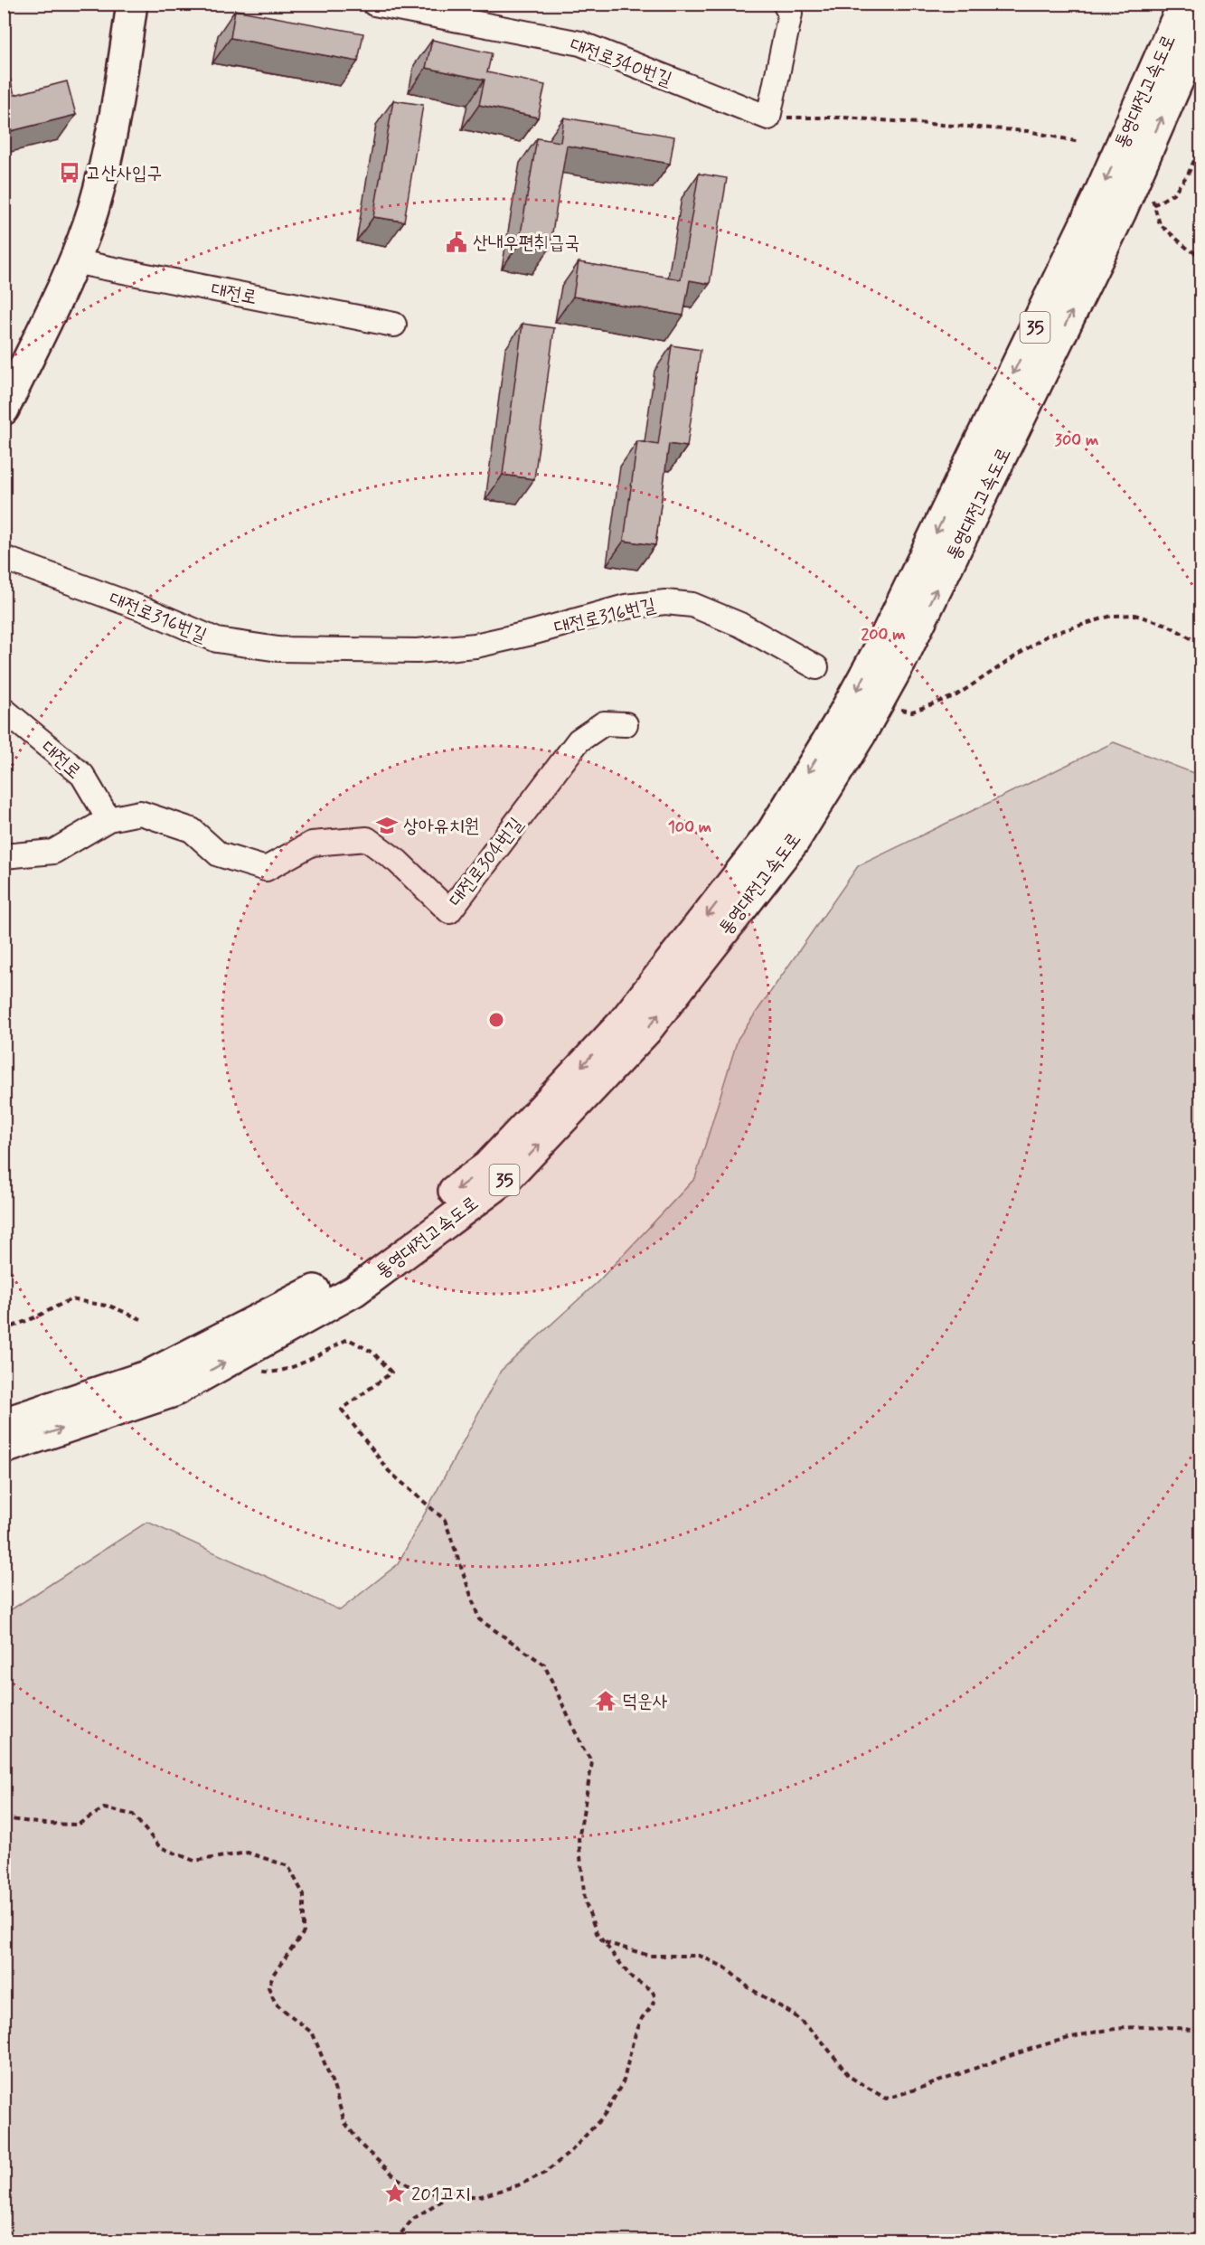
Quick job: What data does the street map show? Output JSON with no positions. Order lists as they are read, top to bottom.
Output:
{
  "streets": {
    "main road": ["통영대전고속도로", "35"],
    "street": [
      "대전로340번길",
      "대전로",
      "대전로316번길",
      "대전로304번길"
    ]
  },
  "crossings": [
    ["대전로", "대전로304번길"]
  ],
  "places": {
    "bus stop": ["고산사입구"],
    "public building": ["산내우편취급국"],
    "school or university": ["상아유치원"],
    "temple": ["덕운사"],
    "place": ["201고지"]
  },
  "rings": ["300 m", "200 m", "100 m"]
}
